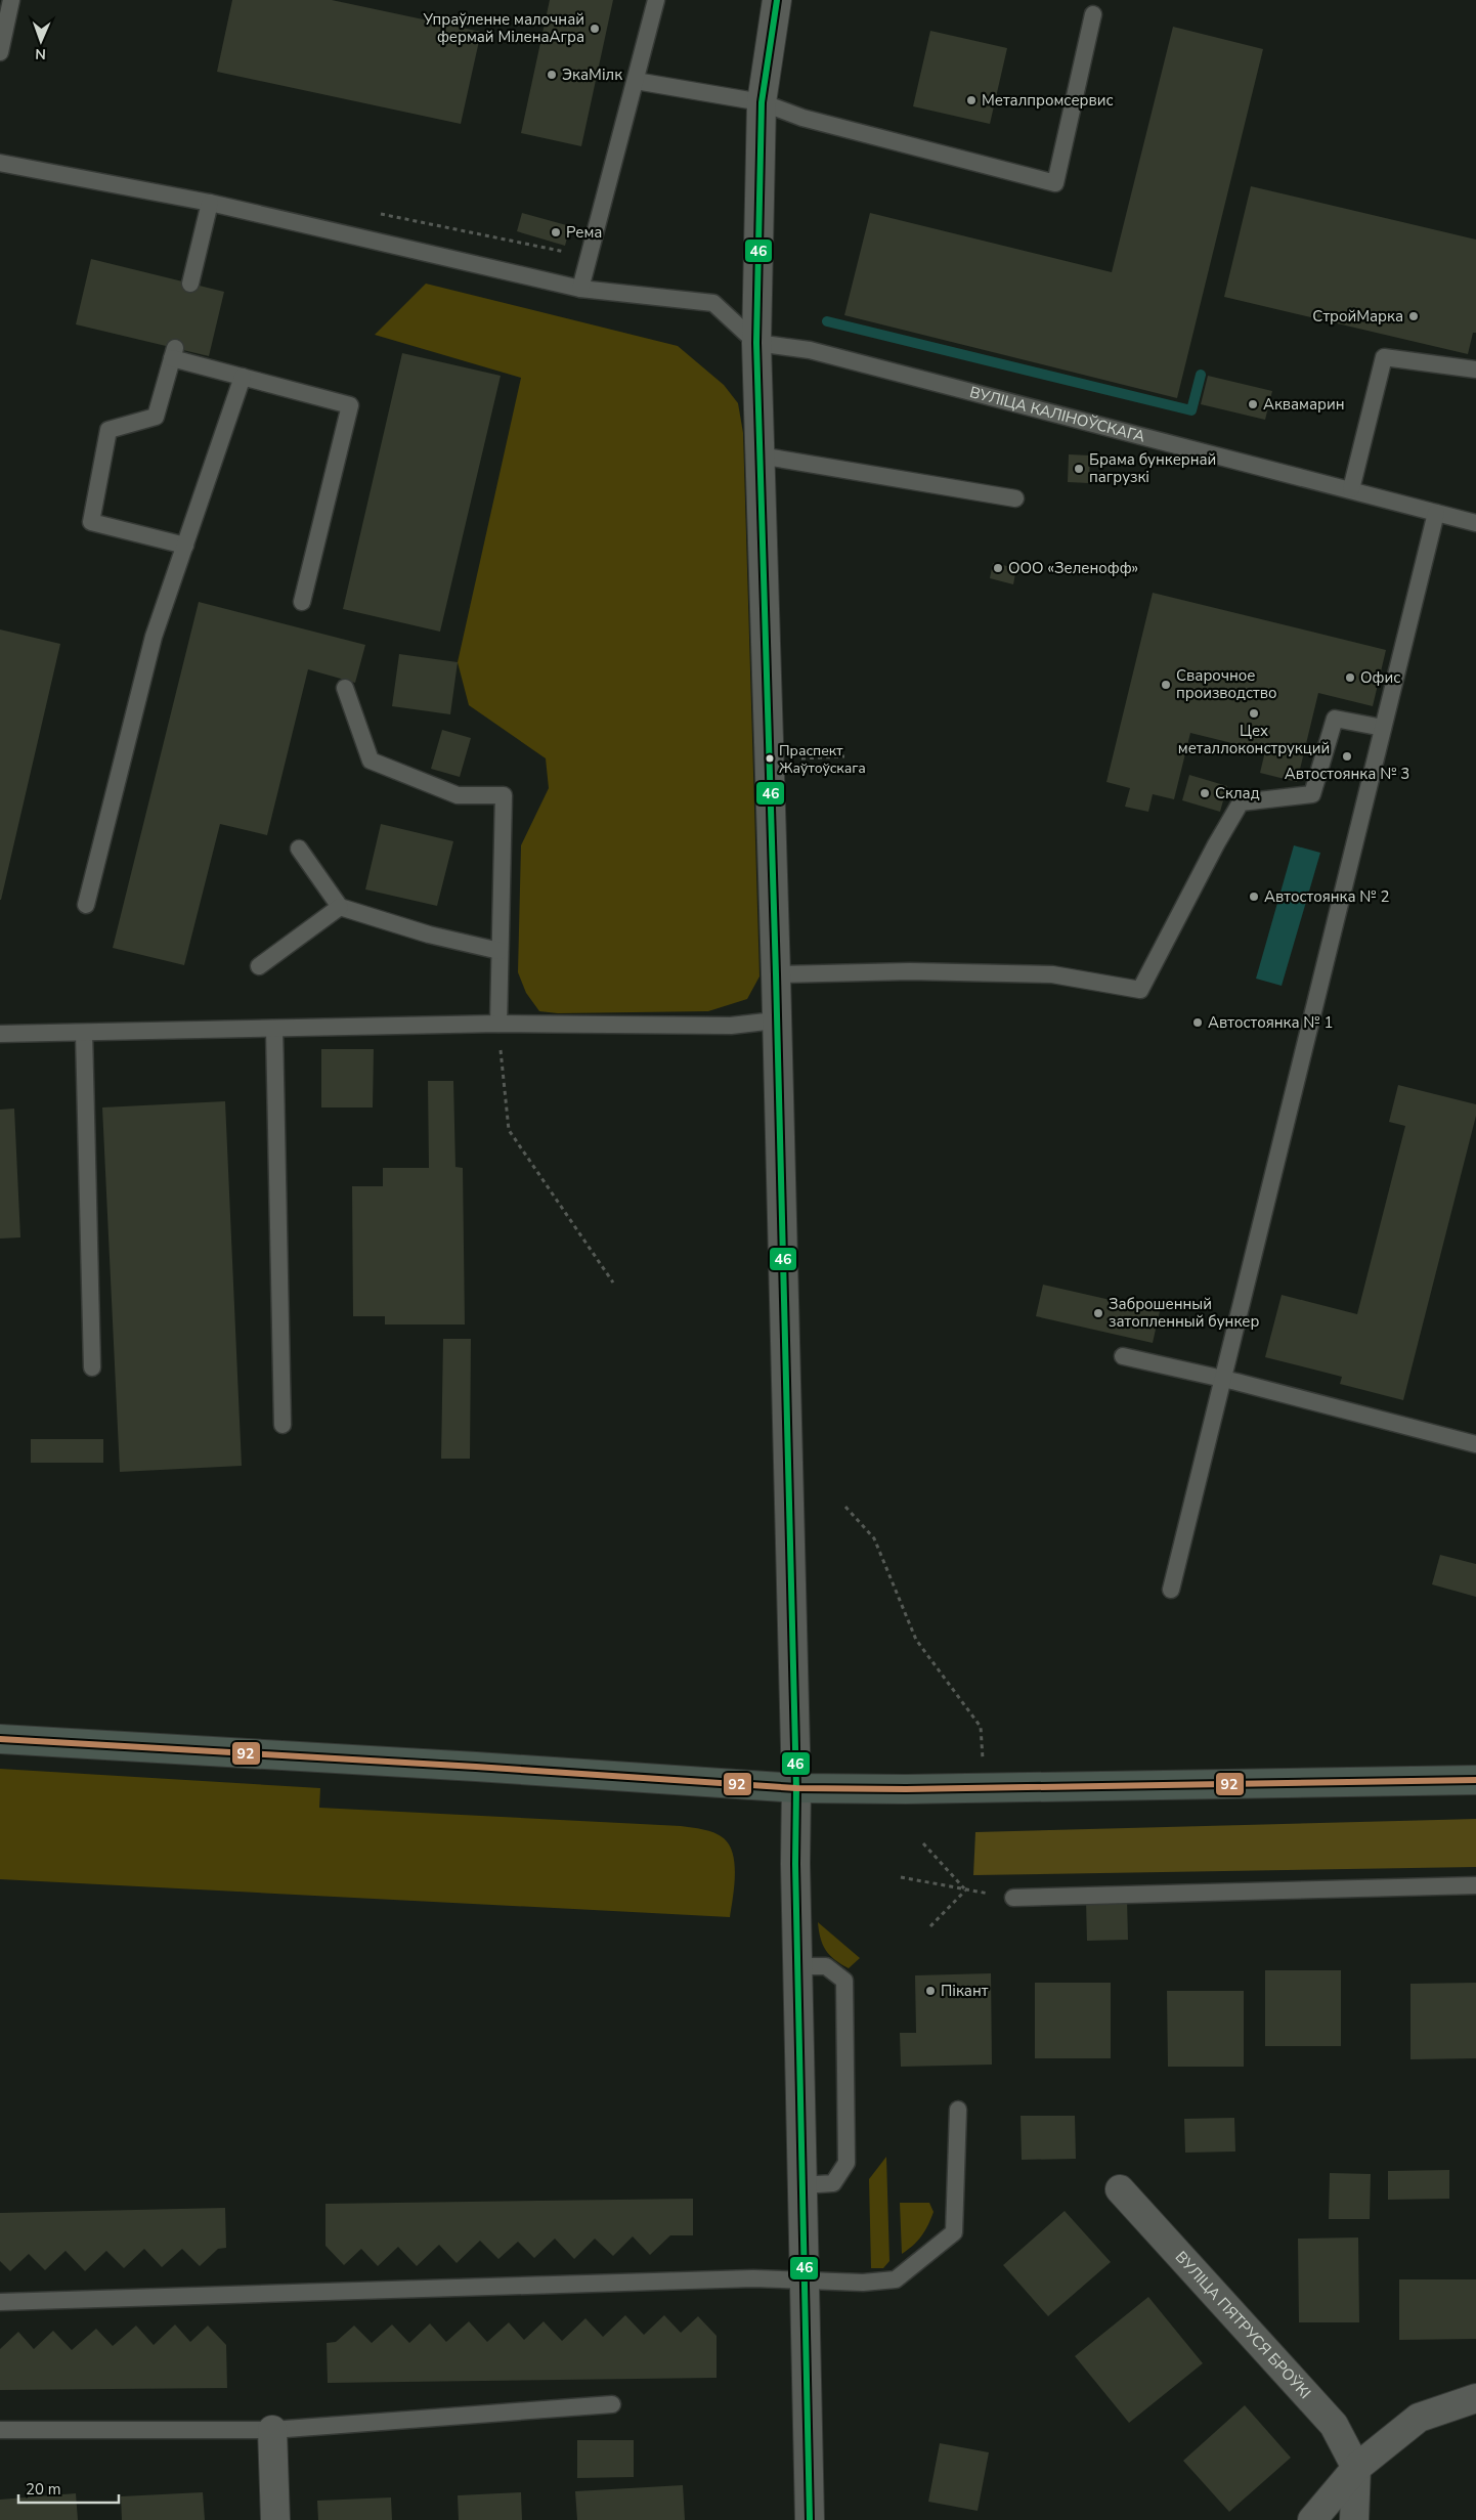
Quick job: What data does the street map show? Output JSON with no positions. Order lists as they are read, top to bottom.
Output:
{
  "streets": {
    "street": ["ВУЛІЦА ПЯТРУСЯ БРОЎКІ"],
    "lane": ["ВУЛІЦА КАЛІНОЎСКАГА"]
  },
  "places": [
    "Упраўленне малочнай фермай МіленаАгра",
    "ЭкаМілк",
    "Металпромсервис",
    "Рема",
    "СтройМарка",
    "Аквамарин",
    "Брама бункернай пагрузкі",
    "ООО «Зеленофф»",
    "Офис",
    "Сварочное производство",
    "Цех металлоконструкций",
    "Автостоянка № 3",
    "Праспект Жаўтоўскага",
    "Склад",
    "Автостоянка № 2",
    "Автостоянка № 1",
    "Заброшенный затопленный бункер",
    "Пікант"
  ],
  "lines": ["transit line 46", "transit line 92"],
  "scale_bar": "20 m",
  "north": "bottom"
}
